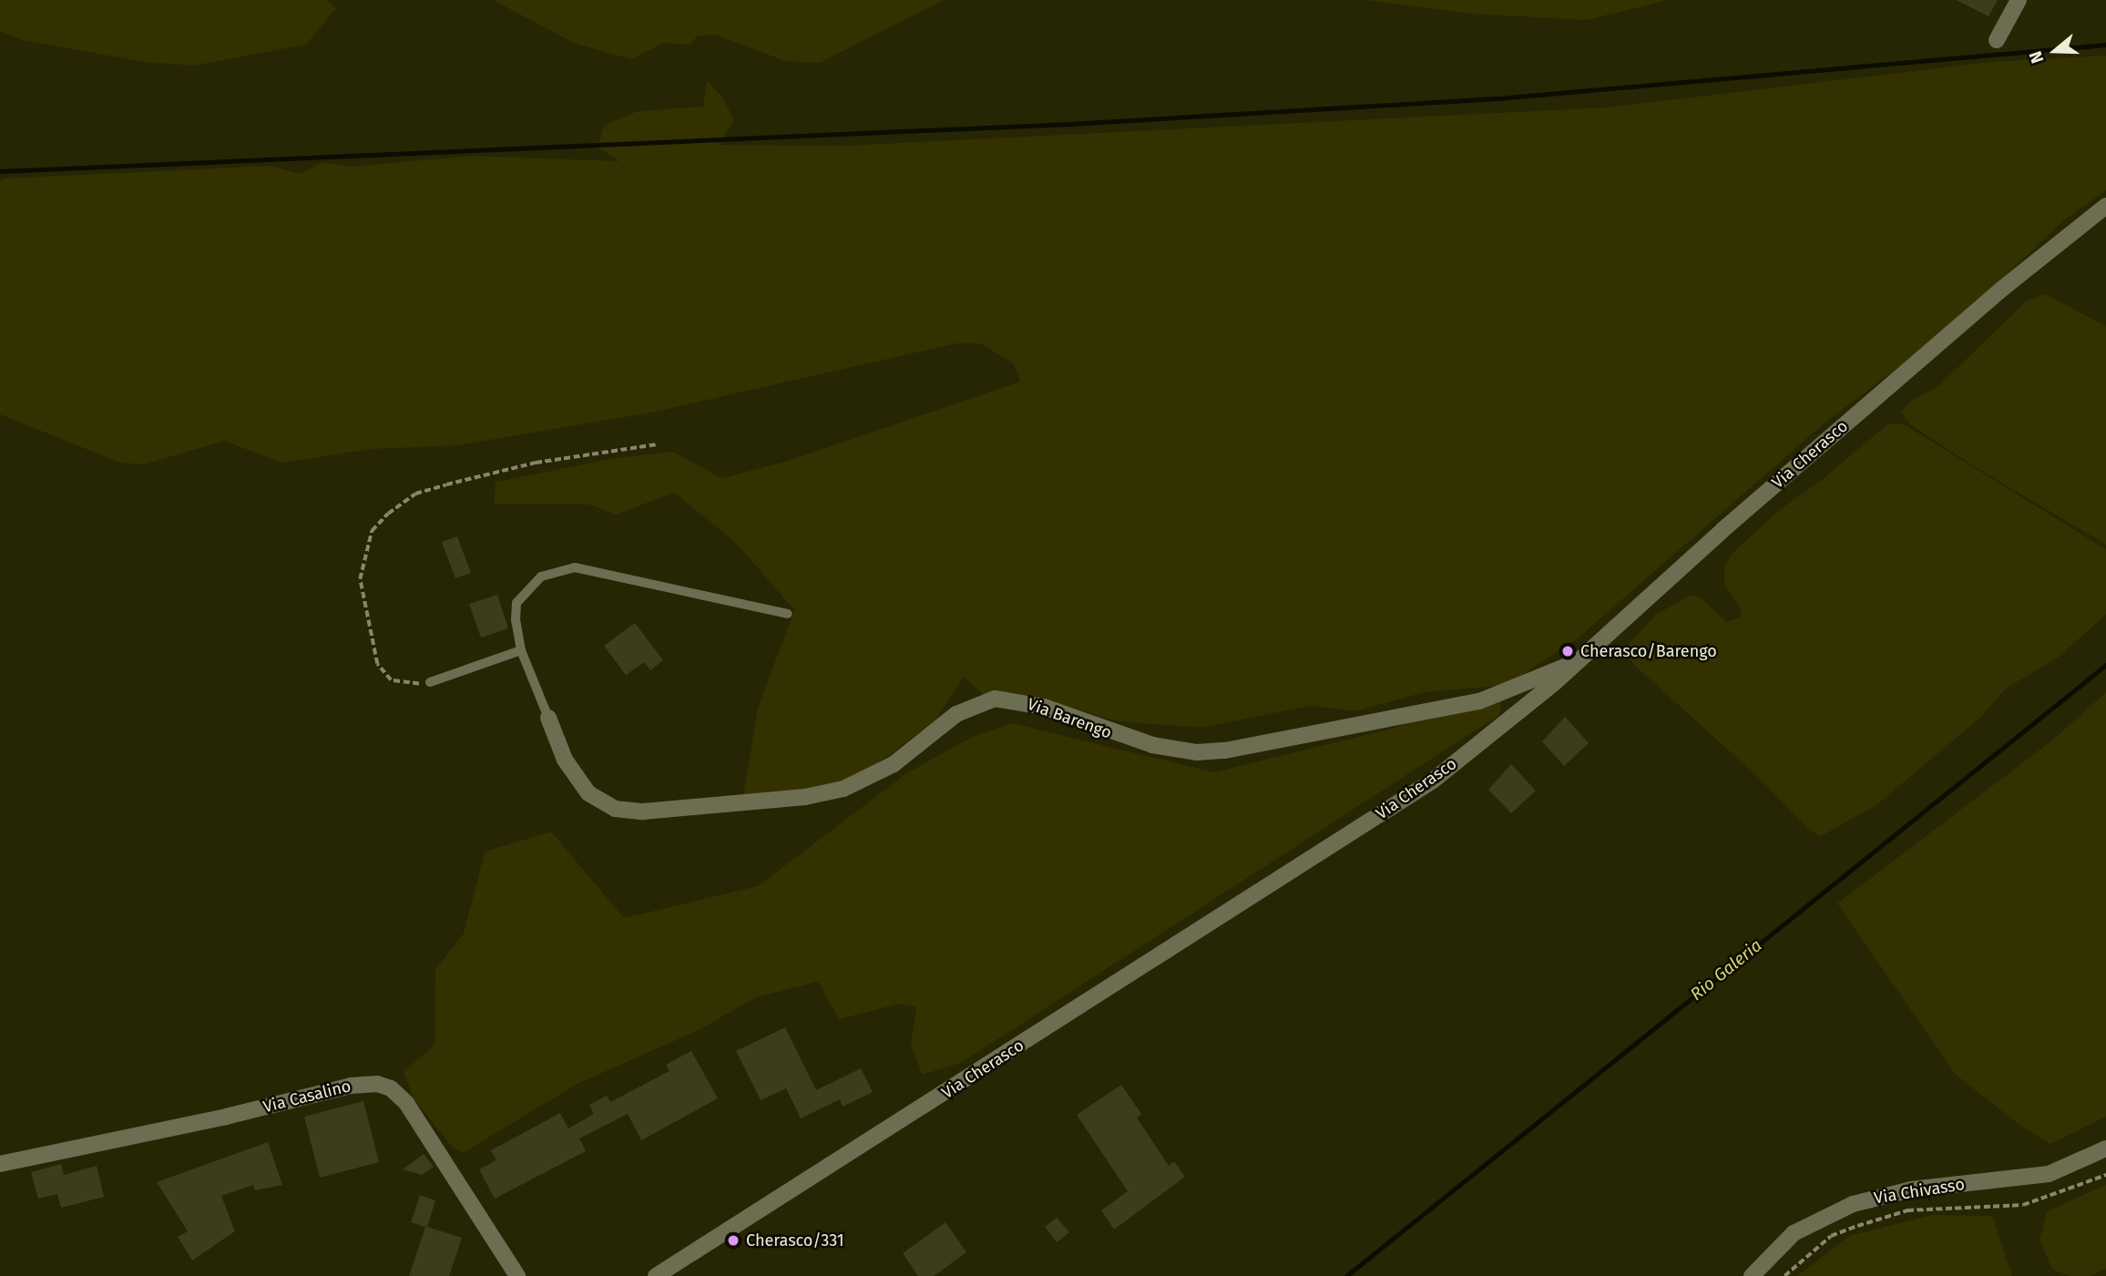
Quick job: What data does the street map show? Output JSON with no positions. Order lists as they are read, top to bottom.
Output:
{
  "streets": {
    "street": [
      "Via Cherasco",
      "Via Barengo",
      "Via Casalino",
      "Via Chivasso"
    ]
  },
  "crossings": [
    ["Via Cherasco", "Via Barengo"]
  ],
  "water": ["Rio Galeria"],
  "places": ["Cherasco/Barengo", "Cherasco/331"],
  "north": "left"
}
